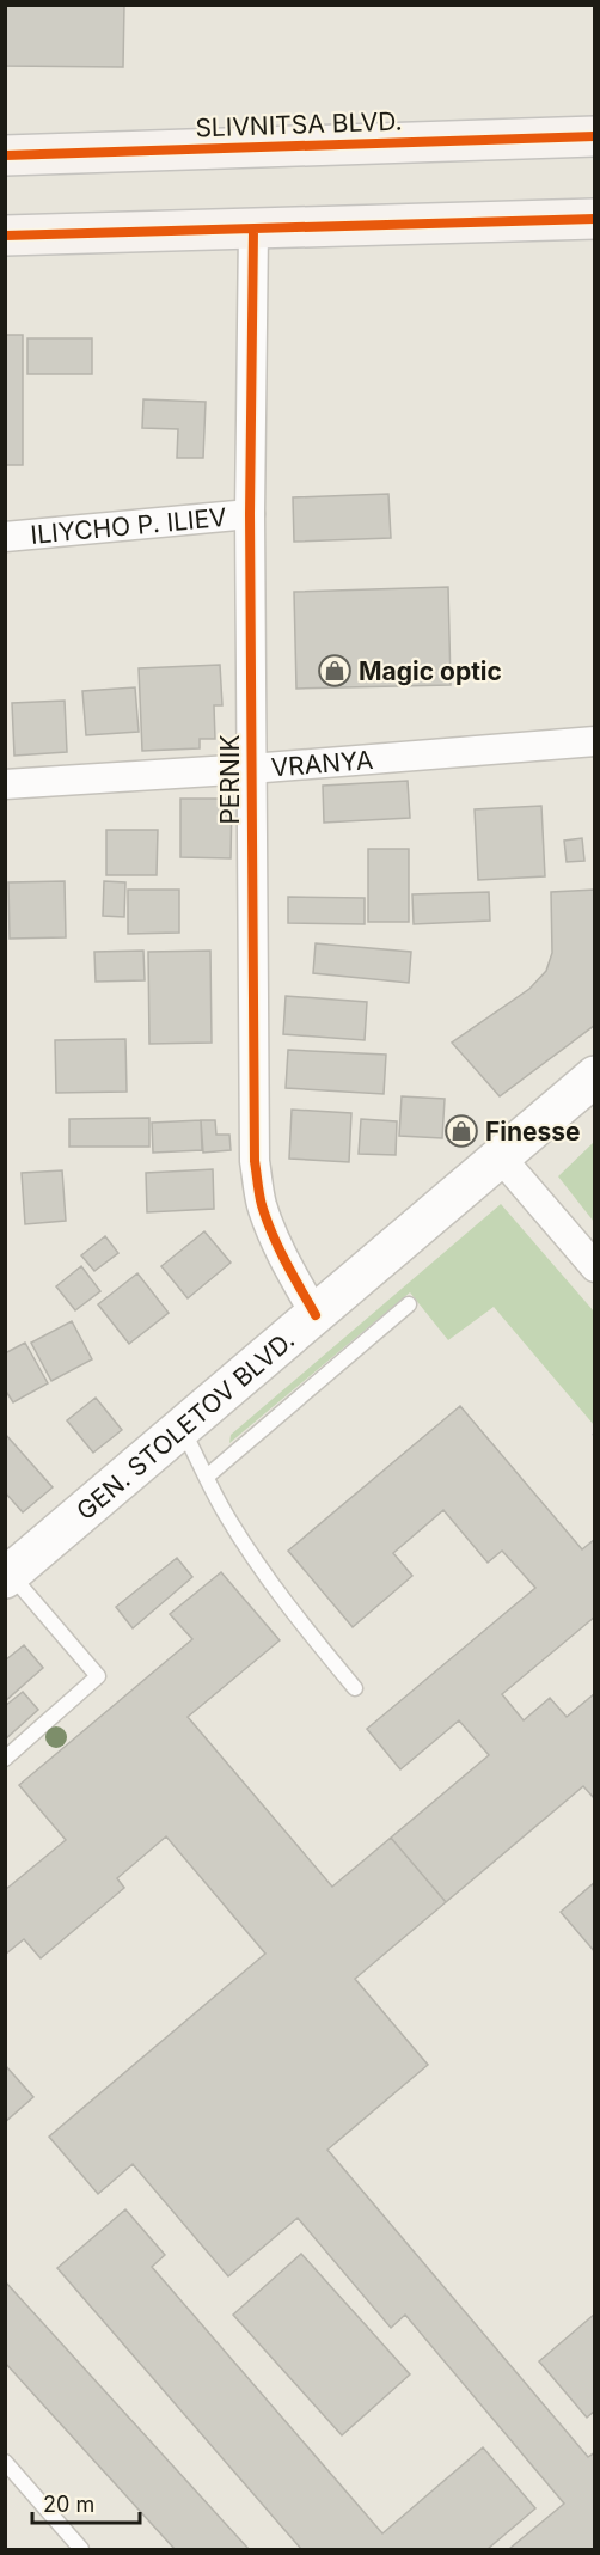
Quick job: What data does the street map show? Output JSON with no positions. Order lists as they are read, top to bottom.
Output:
{
  "streets": {
    "main road": ["SLIVNITSA BLVD."],
    "street": [
      "ILIYCHO P. ILIEV",
      "VRANYA",
      "PERNIK",
      "GEN. STOLETOV BLVD."
    ]
  },
  "crossings": [
    ["ILIYCHO P. ILIEV", "PERNIK"],
    ["VRANYA", "PERNIK"],
    ["PERNIK", "GEN. STOLETOV BLVD."]
  ],
  "places": {
    "shop": ["Magic optic", "Finesse"]
  },
  "scale_bar": "20 m"
}
